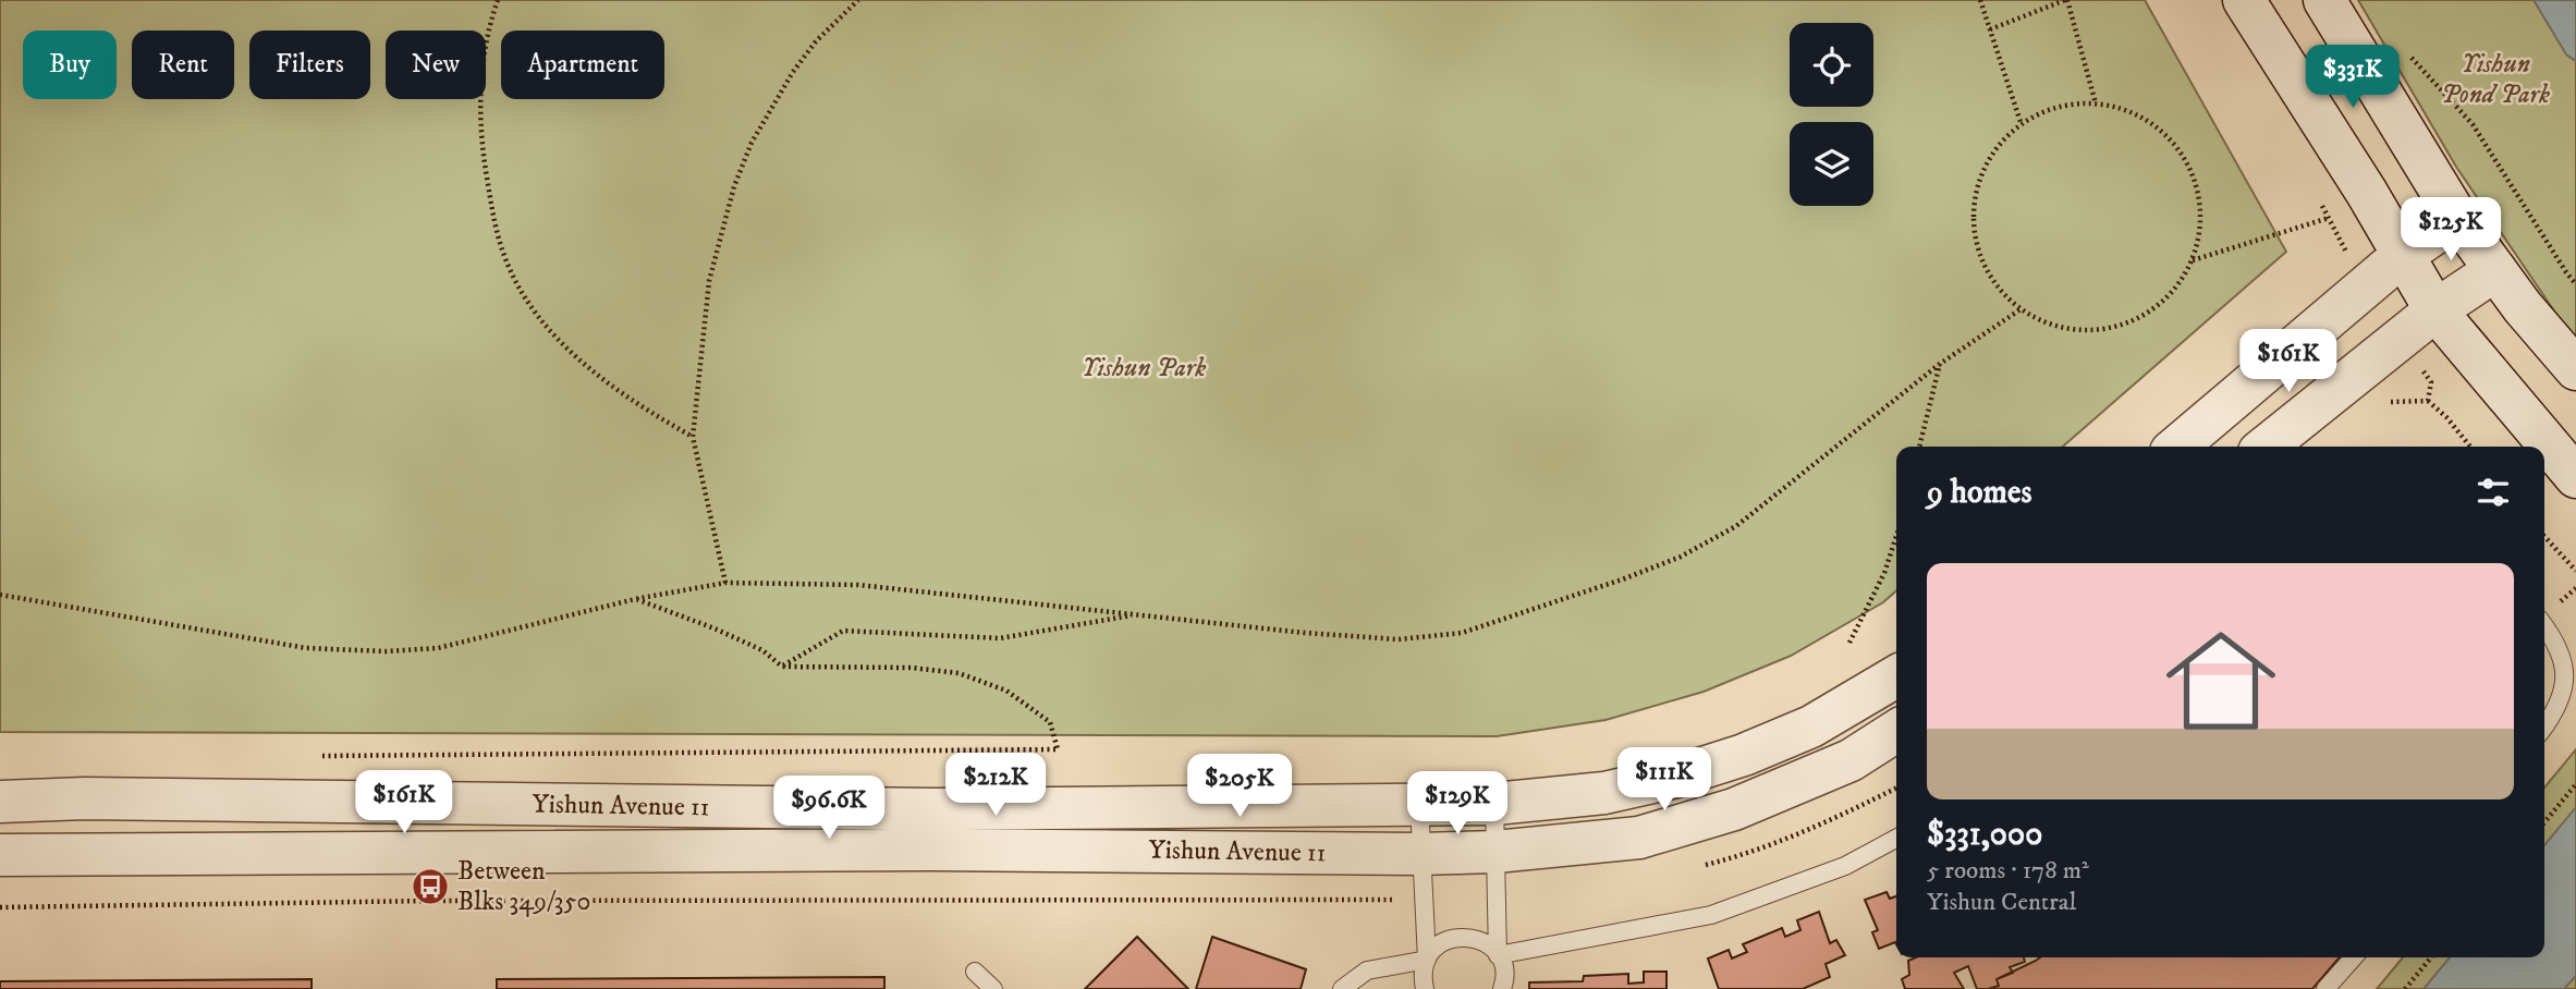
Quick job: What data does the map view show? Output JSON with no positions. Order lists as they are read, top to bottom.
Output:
{
  "streets": {
    "street": ["Yishun Avenue 11"]
  },
  "parks": ["Yishun Pond Park", "Yishun Park"],
  "places": {
    "bus stop": ["Between Blks 349/350"]
  },
  "page": {
    "chip": [
      "Buy",
      "Rent",
      "Filters",
      "New",
      "Apartment"
    ],
    "price": [
      "$331K",
      "$125K",
      "$161K",
      "$111K",
      "$212K",
      "$205K",
      "$161K",
      "$129K",
      "$96.6K"
    ],
    "heading": "9 homes",
    "list": [
      {
        "name": "$331,000",
        "note": "5 rooms · 178 m² · Yishun Central"
      }
    ]
  }
}
